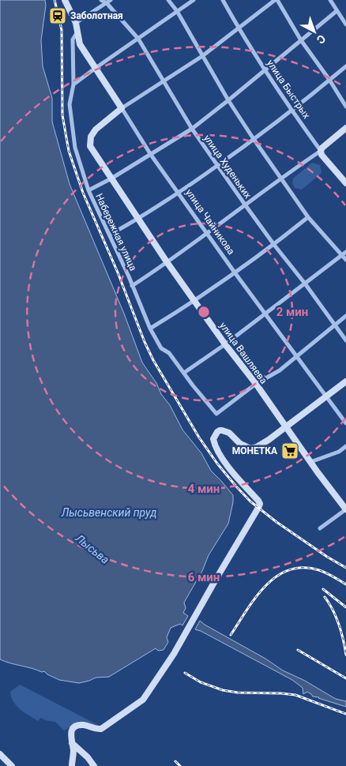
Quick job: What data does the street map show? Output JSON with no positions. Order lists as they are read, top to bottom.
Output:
{
  "streets": {
    "street": [
      "улица Быстрых",
      "улица Худеньких",
      "улица Чайникова",
      "Набережная улица",
      "улица Вашляева"
    ]
  },
  "crossings": [
    ["улица Чайникова", "Набережная улица"],
    ["улица Чайникова", "улица Вашляева"],
    ["Набережная улица", "улица Вашляева"]
  ],
  "water": ["Лысьвенский пруд", "Лысьва"],
  "places": {
    "station": ["Заболотная"],
    "supermarket": ["МОНЕТКА"]
  },
  "north": "bottom right",
  "rings": ["2 мин", "4 мин", "6 мин"]
}
